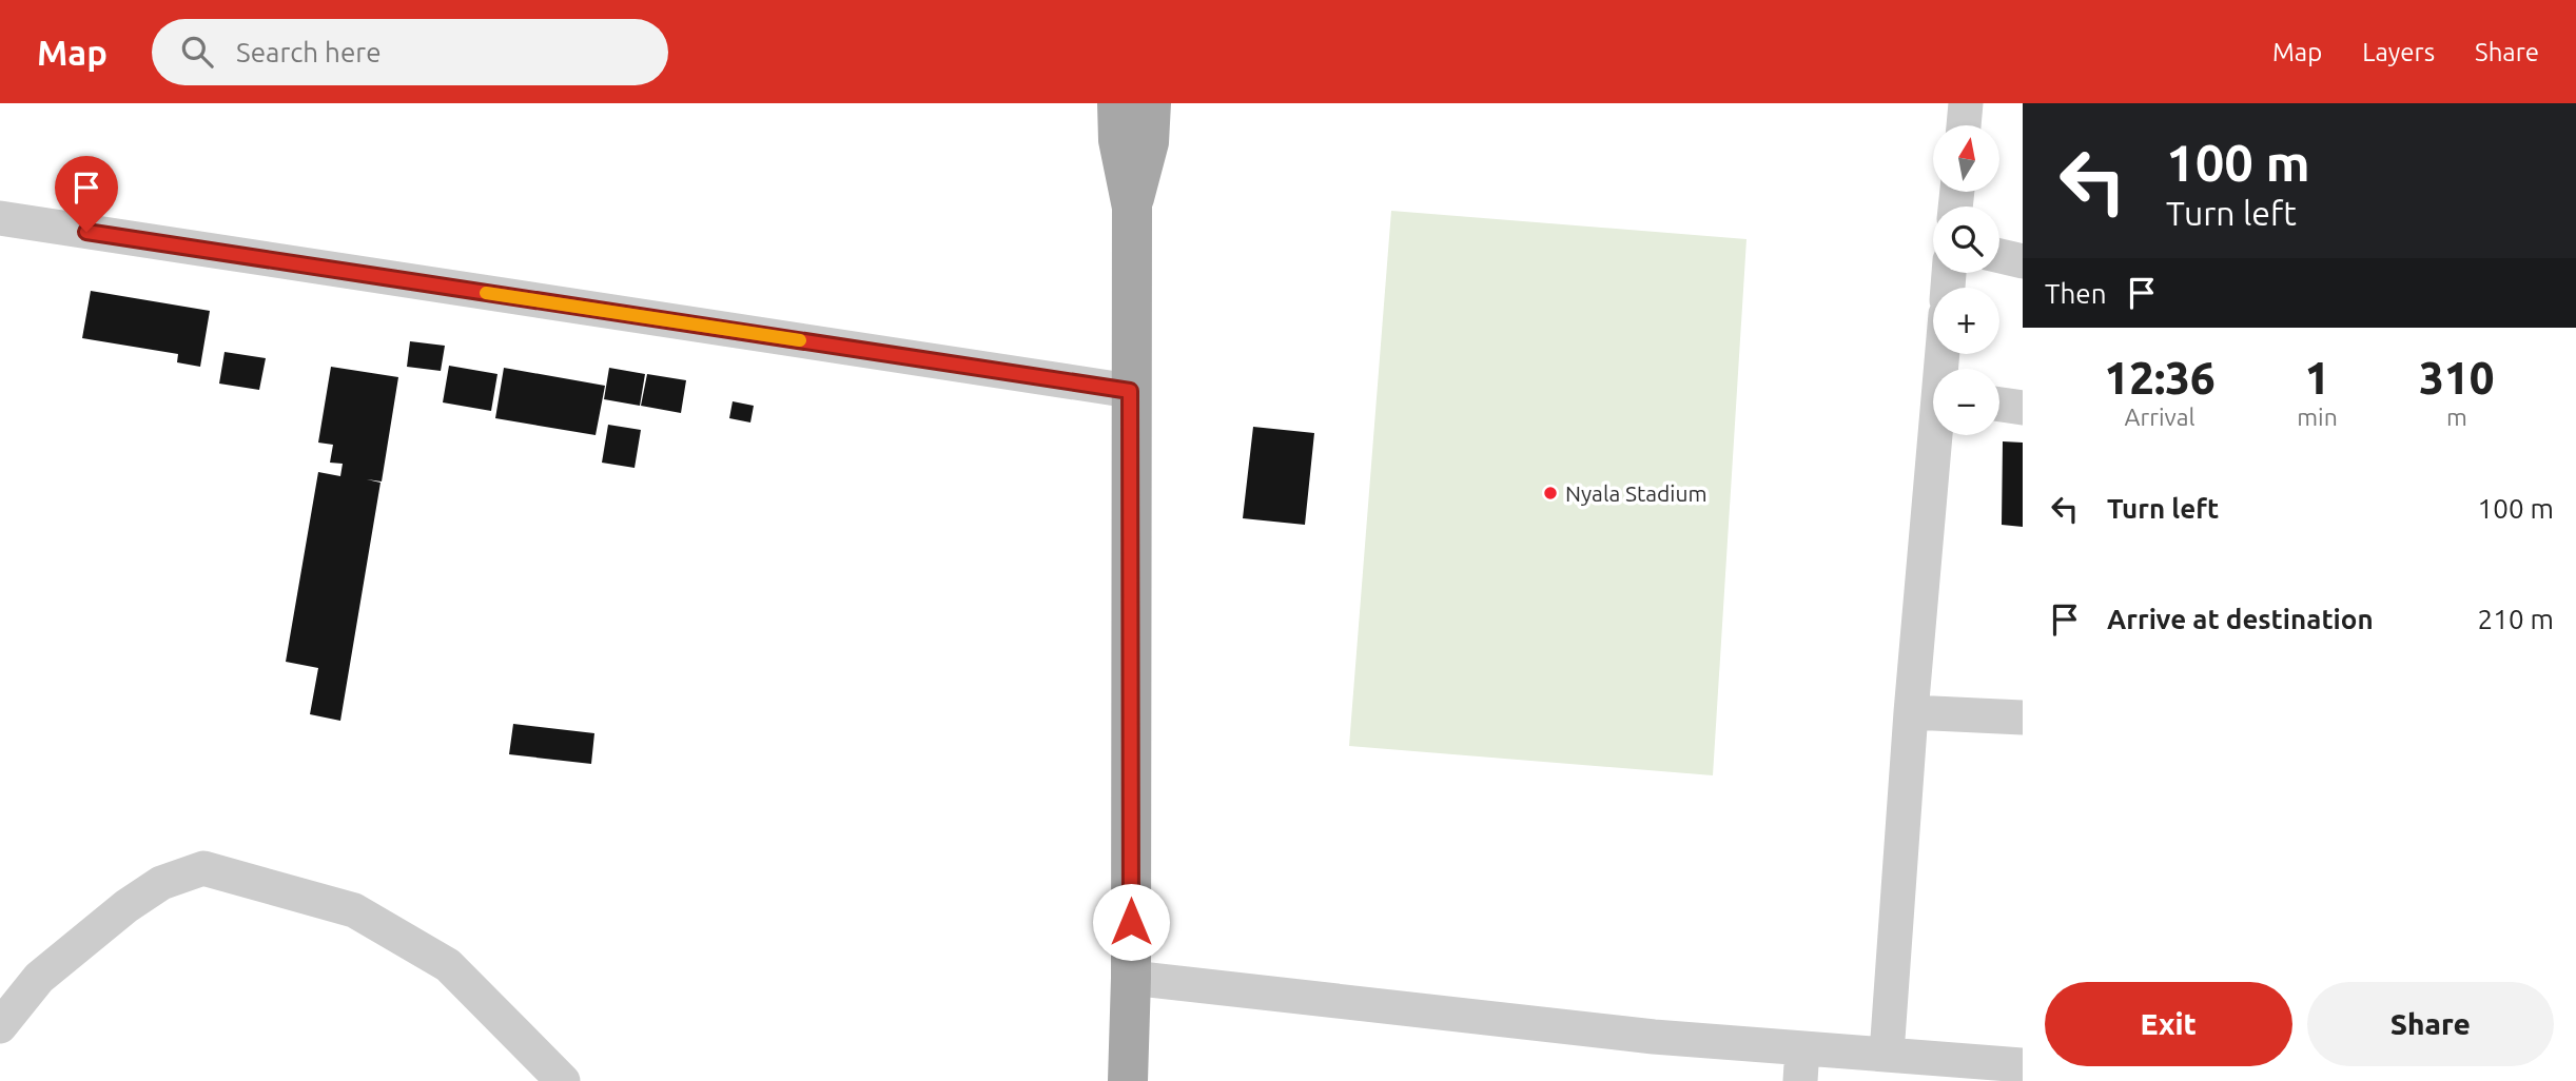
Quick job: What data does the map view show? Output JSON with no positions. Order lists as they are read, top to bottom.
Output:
{
  "places": ["Nyala Stadium"],
  "north": "top",
  "page": {
    "header": "Map",
    "search": "Search here",
    "nav": ["Map", "Layers", "Share"],
    "turn": ["100 m", "Turn left"],
    "map_buttons": ["+", "−"],
    "then": "Then",
    "eta": [
      "12:36",
      "Arrival",
      "1",
      "min",
      "310",
      "m"
    ],
    "list": [
      {
        "name": "Turn left",
        "value": "100 m"
      },
      {
        "name": "Arrive at destination",
        "value": "210 m"
      }
    ],
    "buttons": ["Exit", "Share"]
  }
}
